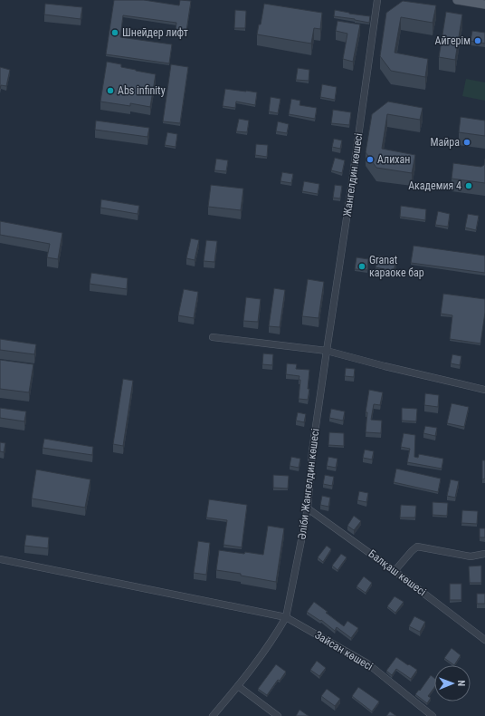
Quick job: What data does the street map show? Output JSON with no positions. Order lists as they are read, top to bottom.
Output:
{
  "streets": {
    "street": [
      "Жангелдин көшесі",
      "Әліби Жангелдин көшесі",
      "Балқаш көшесі",
      "Зайсан көшесі"
    ]
  },
  "crossings": [
    ["Жангелдин көшесі", "Әліби Жангелдин көшесі"],
    ["Әліби Жангелдин көшесі", "Балқаш көшесі"],
    ["Әліби Жангелдин көшесі", "Зайсан көшесі"]
  ],
  "places": [
    "Шнейдер лифт",
    "Айгерім",
    "Abs infinity",
    "Майра",
    "Алихан",
    "Академия 4",
    "Granat караоке бар"
  ],
  "north": "right"
}
